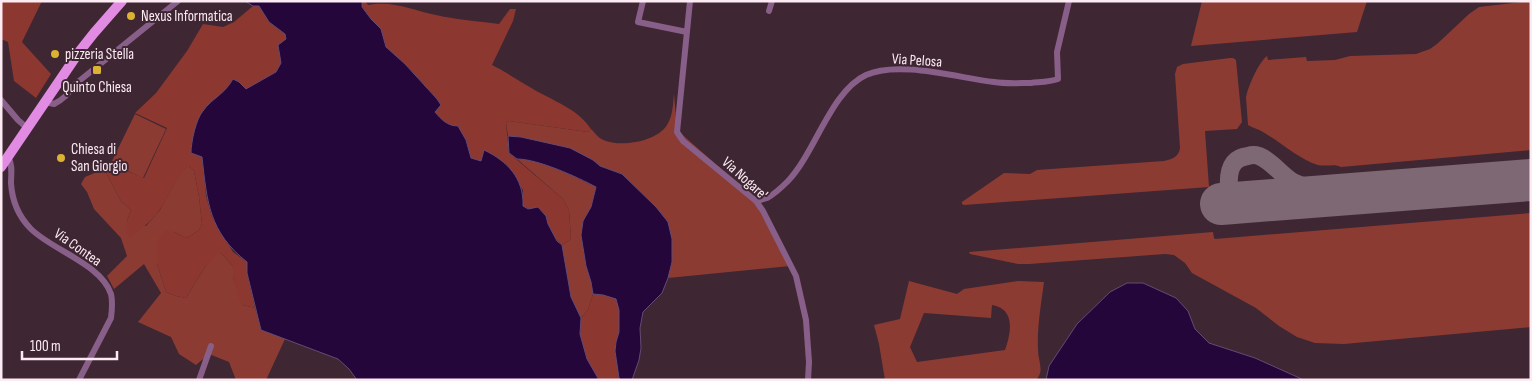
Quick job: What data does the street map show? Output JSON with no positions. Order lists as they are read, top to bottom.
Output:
{
  "streets": {
    "street": ["Via Pelosa", "Via Nogare'", "Via Contea"]
  },
  "crossings": [
    ["Via Pelosa", "Via Nogare'"]
  ],
  "places": {
    "other": ["Nexus Informatica", "pizzeria Stella", "Chiesa di San Giorgio"],
    "transit": ["Quinto Chiesa"]
  },
  "scale_bar": "100 m"
}
